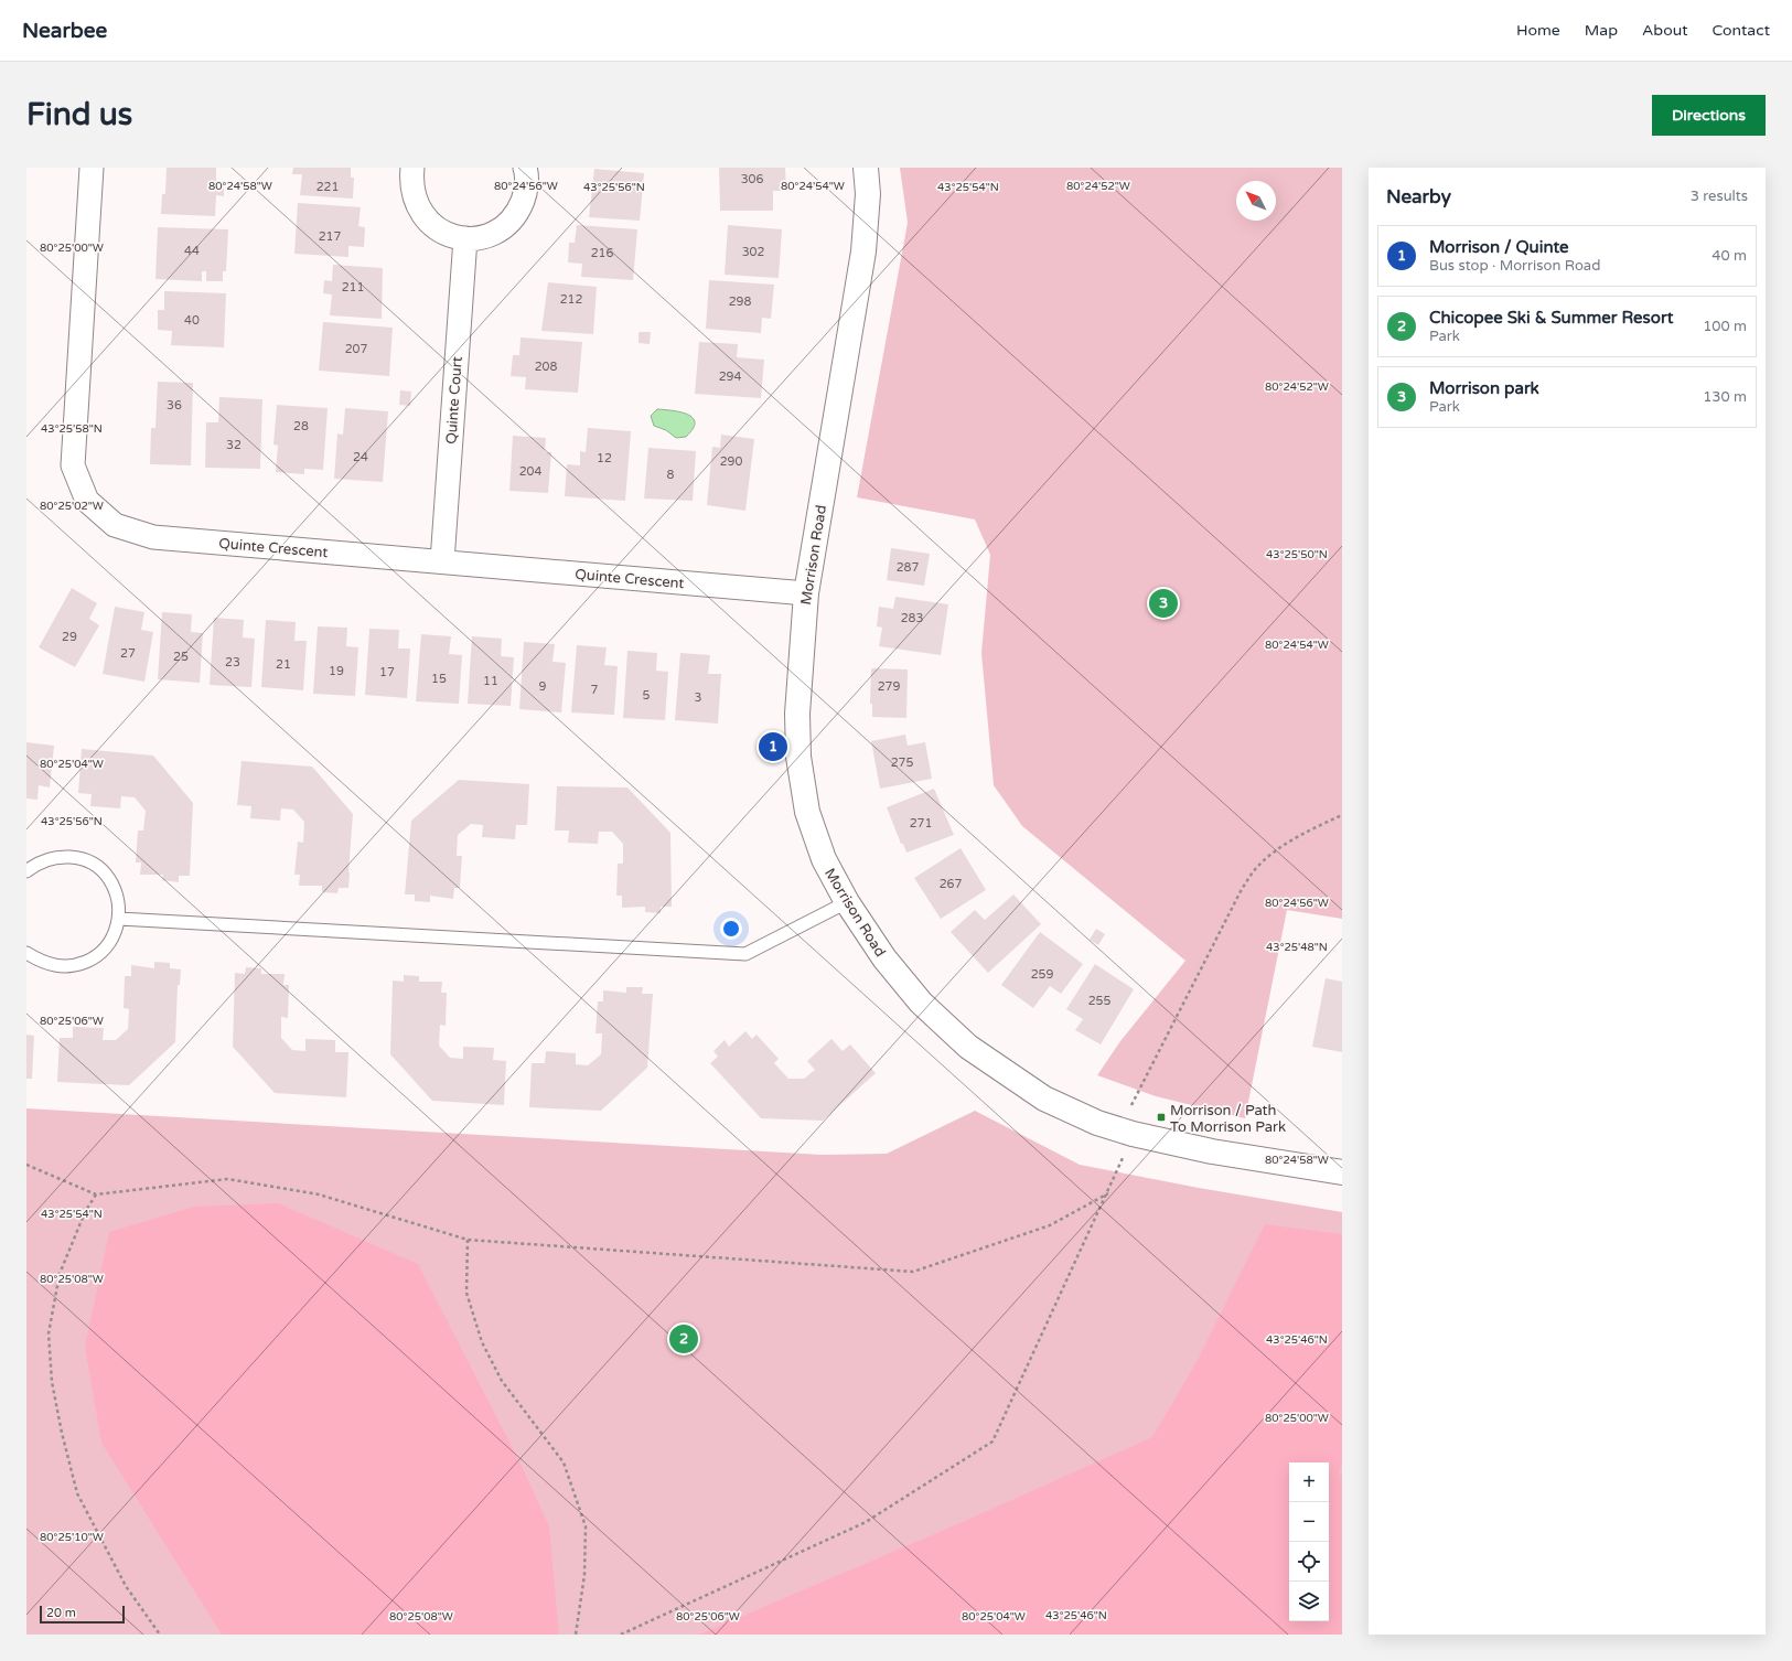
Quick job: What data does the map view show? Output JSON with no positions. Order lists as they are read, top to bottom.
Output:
{
  "streets": {
    "street": ["Quinte Court", "Quinte Crescent", "Morrison Road"]
  },
  "crossings": [
    ["Quinte Court", "Quinte Crescent"],
    ["Quinte Crescent", "Morrison Road"]
  ],
  "places": {
    "transit": ["Morrison / Path To Morrison Park"]
  },
  "house_numbers": [
    "306",
    "221",
    "217",
    "44",
    "302",
    "216",
    "211",
    "212",
    "298",
    "40",
    "207",
    "208",
    "294",
    "36",
    "28",
    "32",
    "24",
    "12",
    "290",
    "204",
    "8",
    "287",
    "283",
    "29",
    "27",
    "25",
    "23",
    "21",
    "19",
    "17",
    "15",
    "11",
    "9",
    "279",
    "7",
    "5",
    "3",
    "275",
    "271",
    "267",
    "259",
    "255"
  ],
  "scale_bar": "20 m",
  "north": "top left",
  "page": {
    "header": "Nearbee",
    "nav": [
      "Home",
      "Map",
      "About",
      "Contact"
    ],
    "buttons": "Directions",
    "title": "Find us",
    "heading": ["Nearby", "3 results"],
    "list": [
      {
        "mark": "1",
        "name": "Morrison / Quinte",
        "note": "Bus stop · Morrison Road",
        "value": "40 m"
      },
      {
        "mark": "2",
        "name": "Chicopee Ski & Summer Resort",
        "note": "Park",
        "value": "100 m"
      },
      {
        "mark": "3",
        "name": "Morrison park",
        "note": "Park",
        "value": "130 m"
      }
    ],
    "pins": ["3", "1", "2"],
    "map_buttons": ["+", "−"],
    "scale": "20 m"
  },
  "coordinates": [
    "80°24'58\"W",
    "80°24'56\"W",
    "80°24'54\"W",
    "80°24'52\"W",
    "43°25'56\"N",
    "43°25'54\"N",
    "80°25'00\"W",
    "43°25'58\"N",
    "80°25'02\"W",
    "43°25'50\"N",
    "80°25'04\"W",
    "43°25'48\"N",
    "80°25'06\"W",
    "80°25'08\"W",
    "43°25'46\"N",
    "80°25'10\"W"
  ]
}
